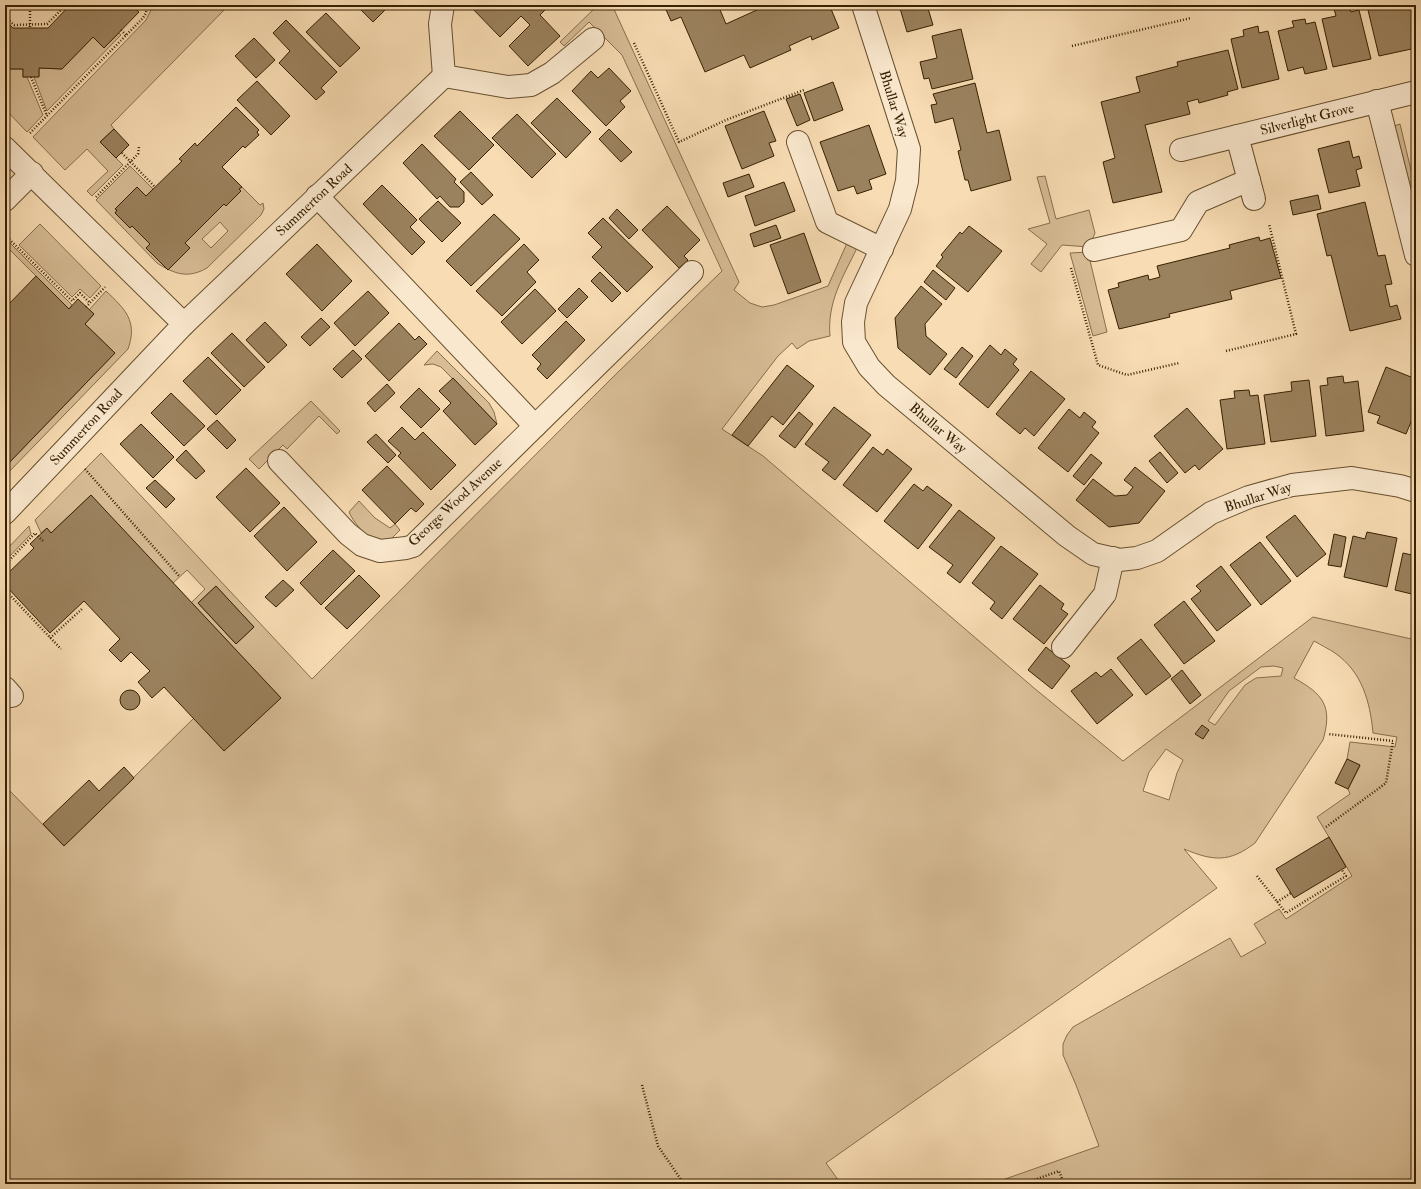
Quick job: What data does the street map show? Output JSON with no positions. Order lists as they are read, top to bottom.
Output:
{
  "streets": {
    "street": [
      "Bhullar Way",
      "Silverlight Grove",
      "Summerton Road",
      "George Wood Avenue"
    ]
  }
}
